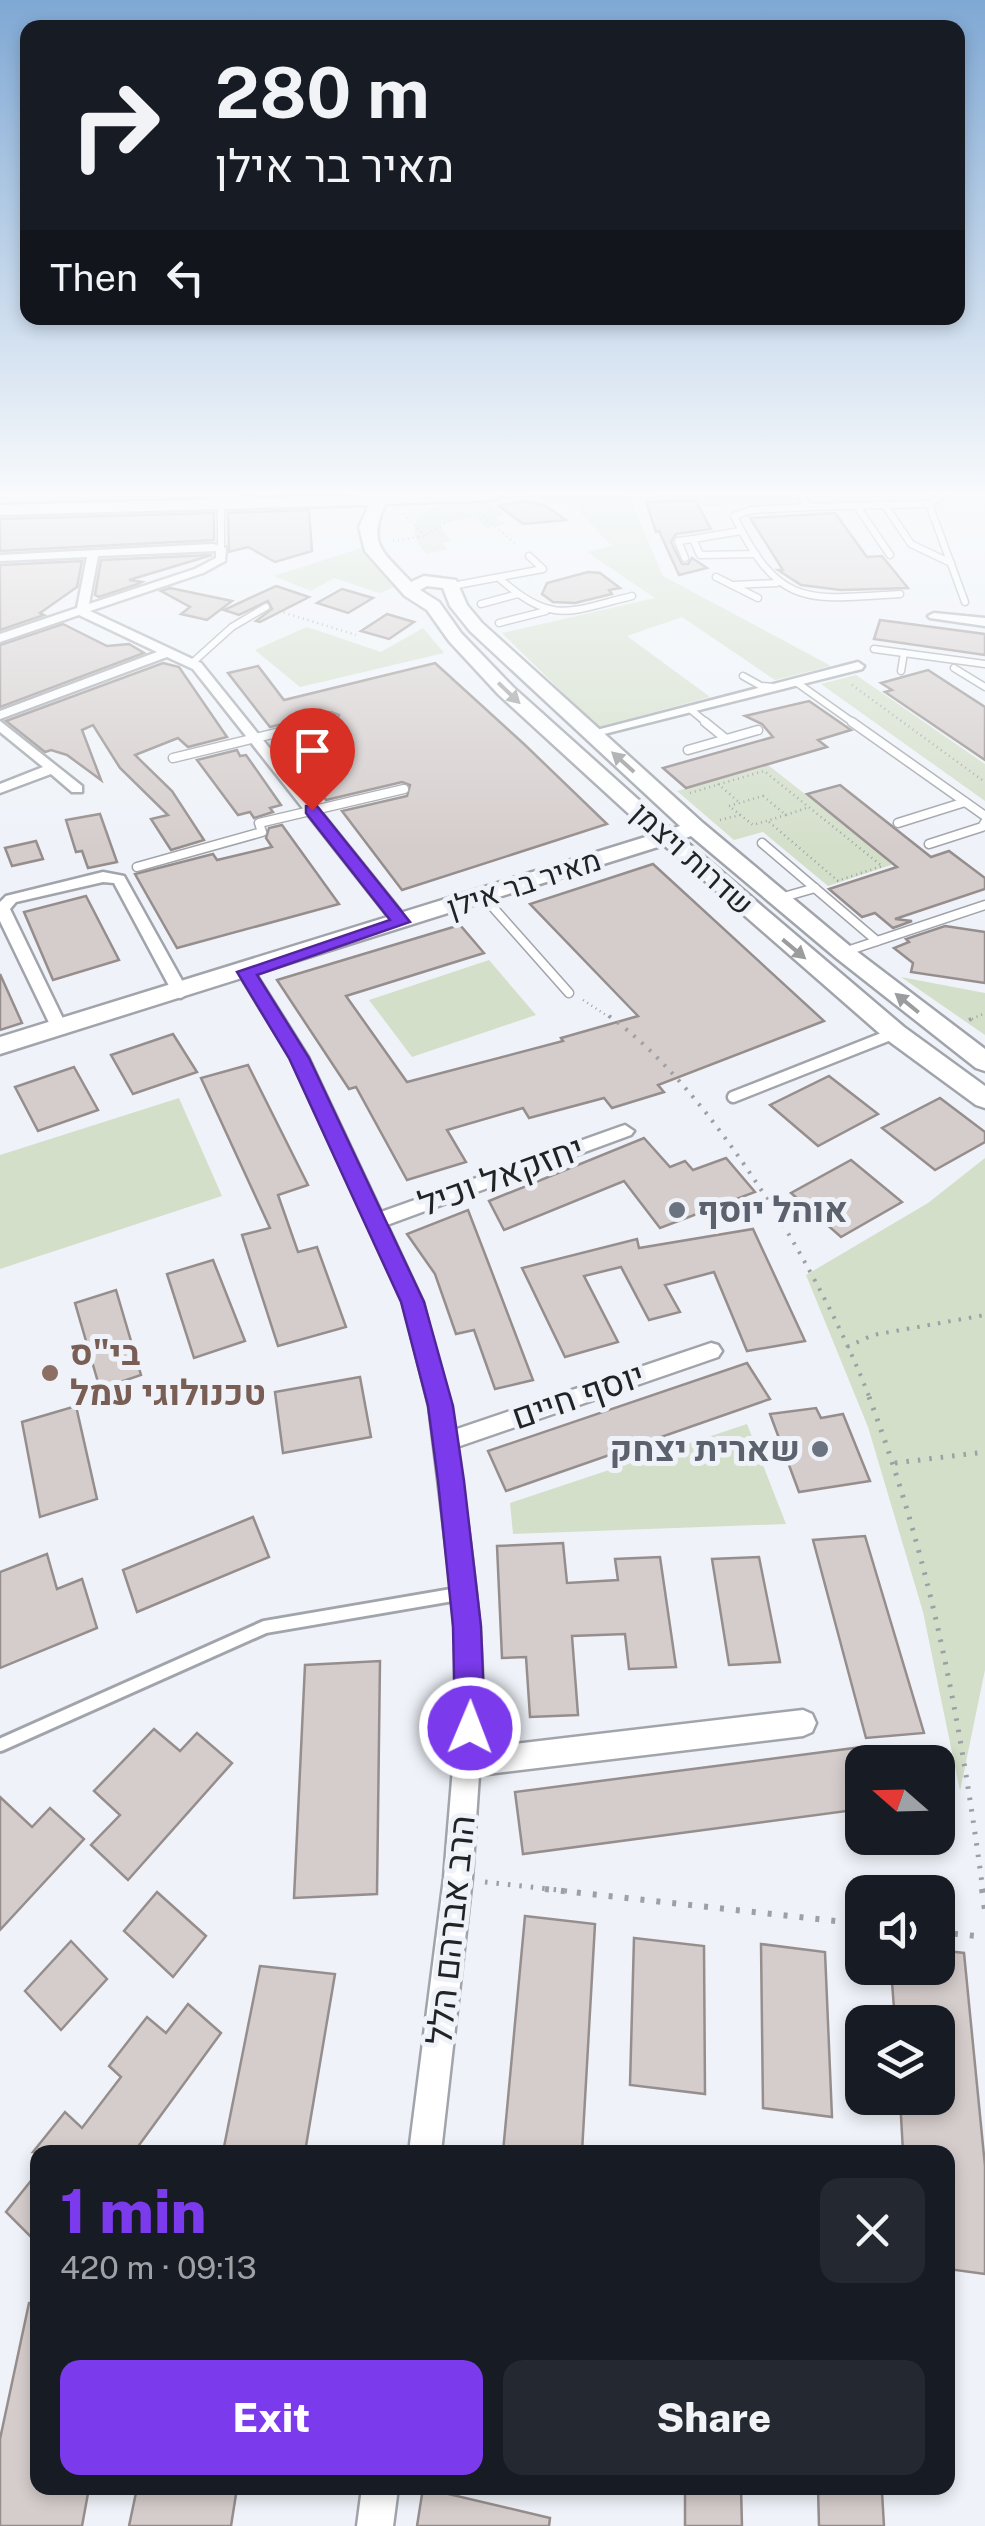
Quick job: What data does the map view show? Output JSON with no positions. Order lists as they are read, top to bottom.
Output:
{
  "streets": {
    "main road": ["שדרות ויצמן", "מאיר בר אילן"],
    "street": ["יחזקאל וכיל", "יוסף חיים", "הרב אברהם הלל"]
  },
  "crossings": [
    ["שדרות ויצמן", "מאיר בר אילן"],
    ["מאיר בר אילן", "הרב אברהם הלל"],
    ["יחזקאל וכיל", "הרב אברהם הלל"],
    ["יוסף חיים", "הרב אברהם הלל"]
  ],
  "places": ["אוהל יוסף", "בי\"ס טכנולוגי עמל", "שארית יצחק"],
  "north": "left",
  "page": {
    "turn": ["280 m", "מאיר בר אילן"],
    "then": "Then",
    "heading": ["1 min", "420 m · 09:13"],
    "buttons": ["Exit", "Share"]
  }
}
